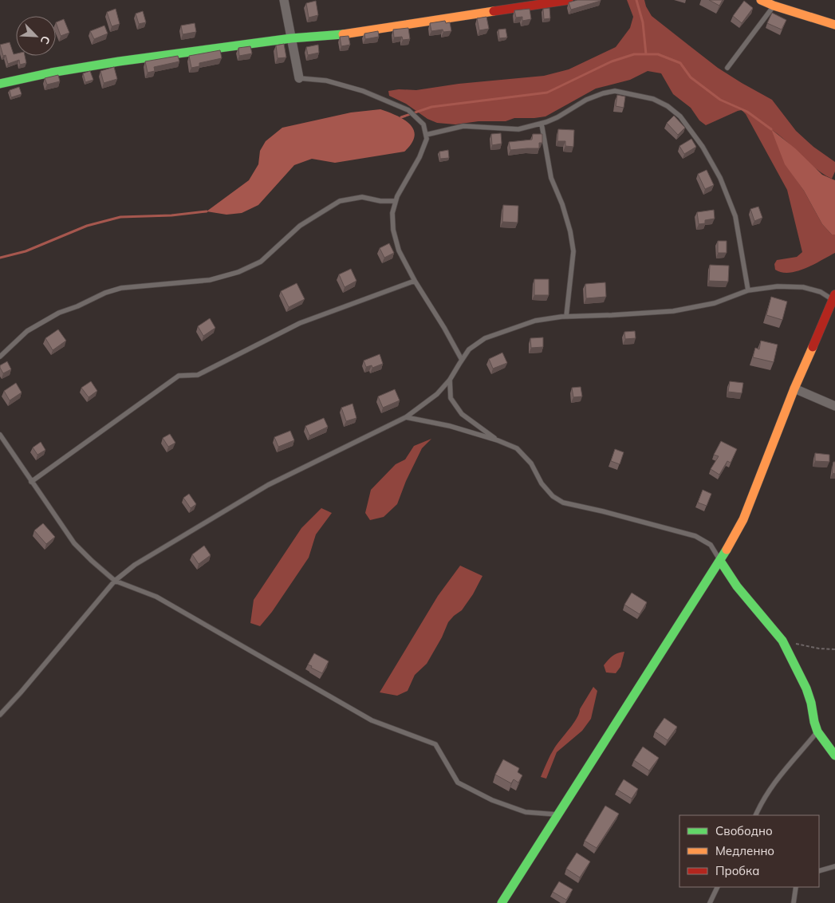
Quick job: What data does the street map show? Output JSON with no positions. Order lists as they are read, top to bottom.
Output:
{
  "legend": ["Свободно", "Медленно", "Пробка"],
  "north": "bottom right"
}
